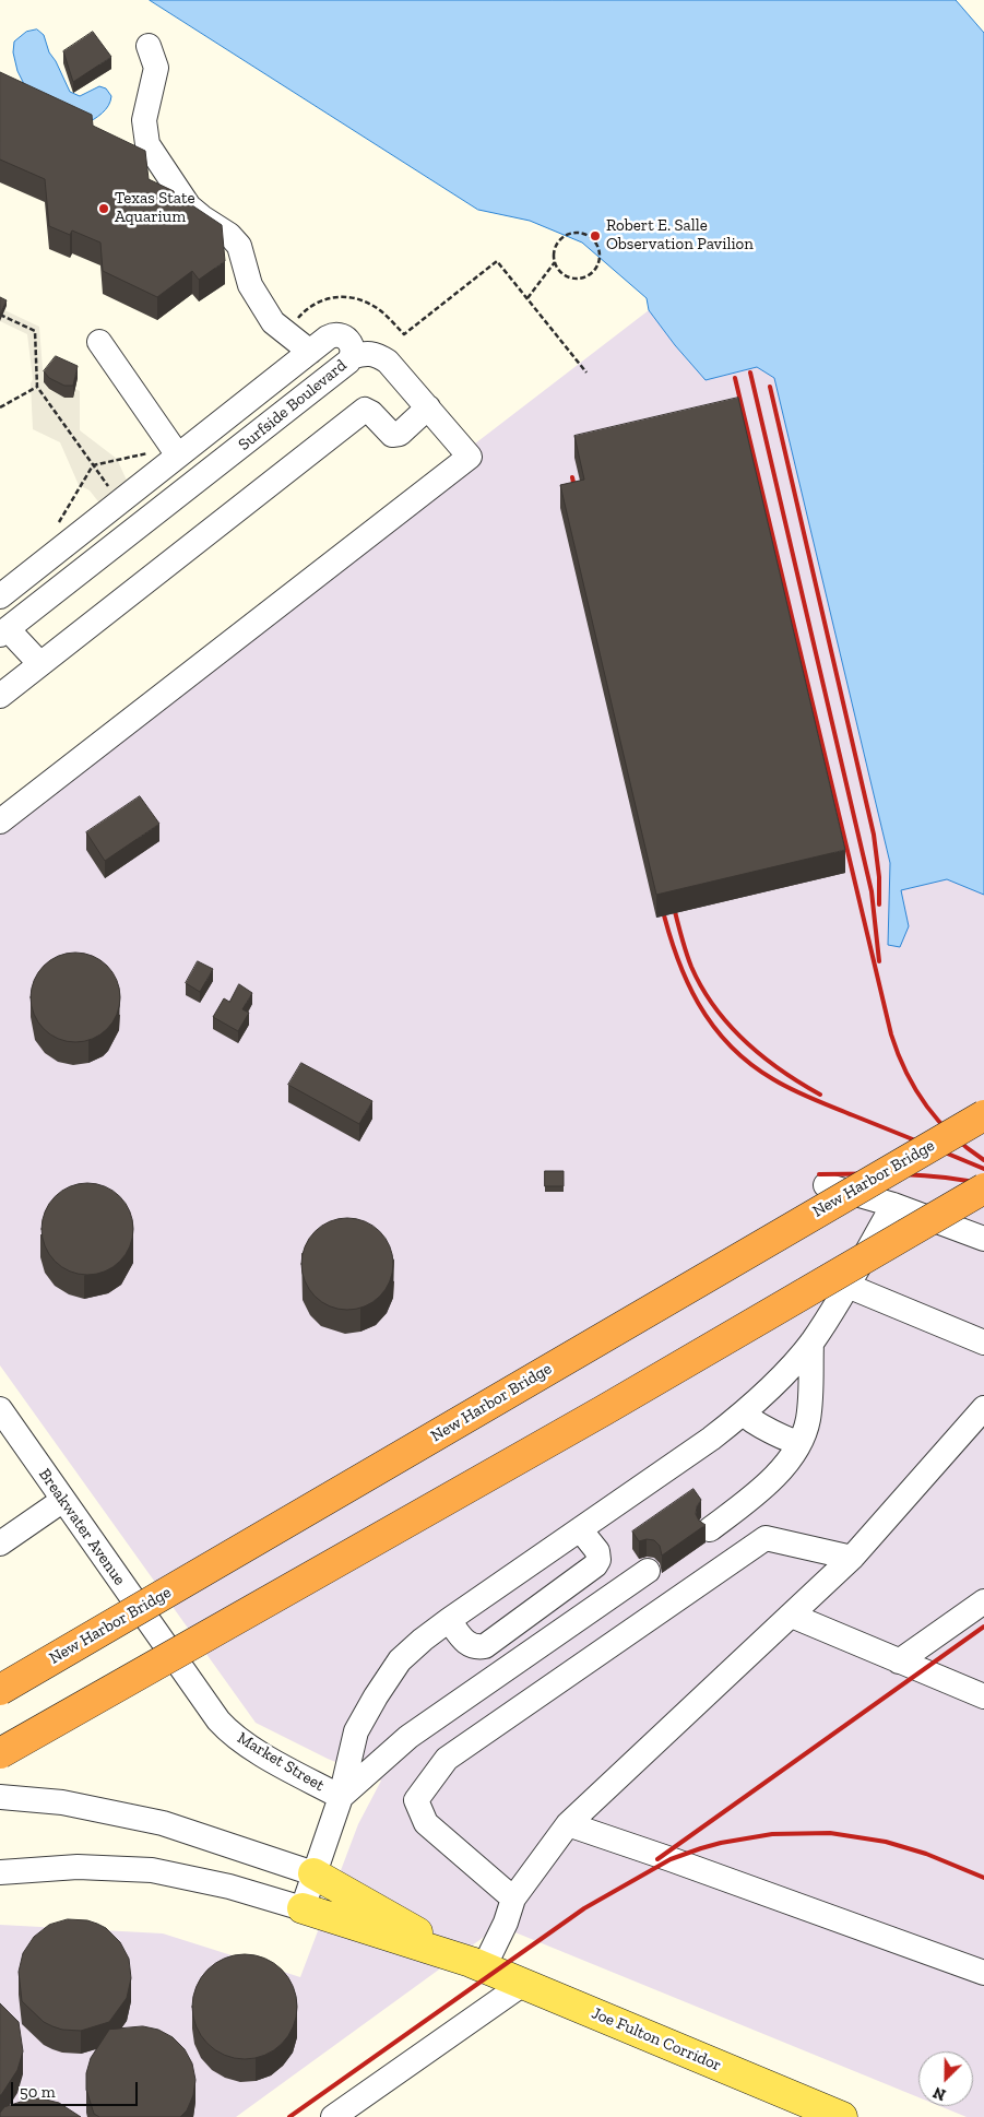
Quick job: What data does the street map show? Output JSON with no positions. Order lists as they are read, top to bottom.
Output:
{
  "streets": {
    "highway": ["New Harbor Bridge"],
    "main road": ["Joe Fulton Corridor"],
    "street": ["Surfside Boulevard", "Breakwater Avenue", "Market Street"]
  },
  "crossings": [
    ["Breakwater Avenue", "Market Street"]
  ],
  "places": ["Texas State Aquarium", "Robert E. Salle Observation Pavilion"],
  "scale_bar": "50 m",
  "north": "bottom left"
}
